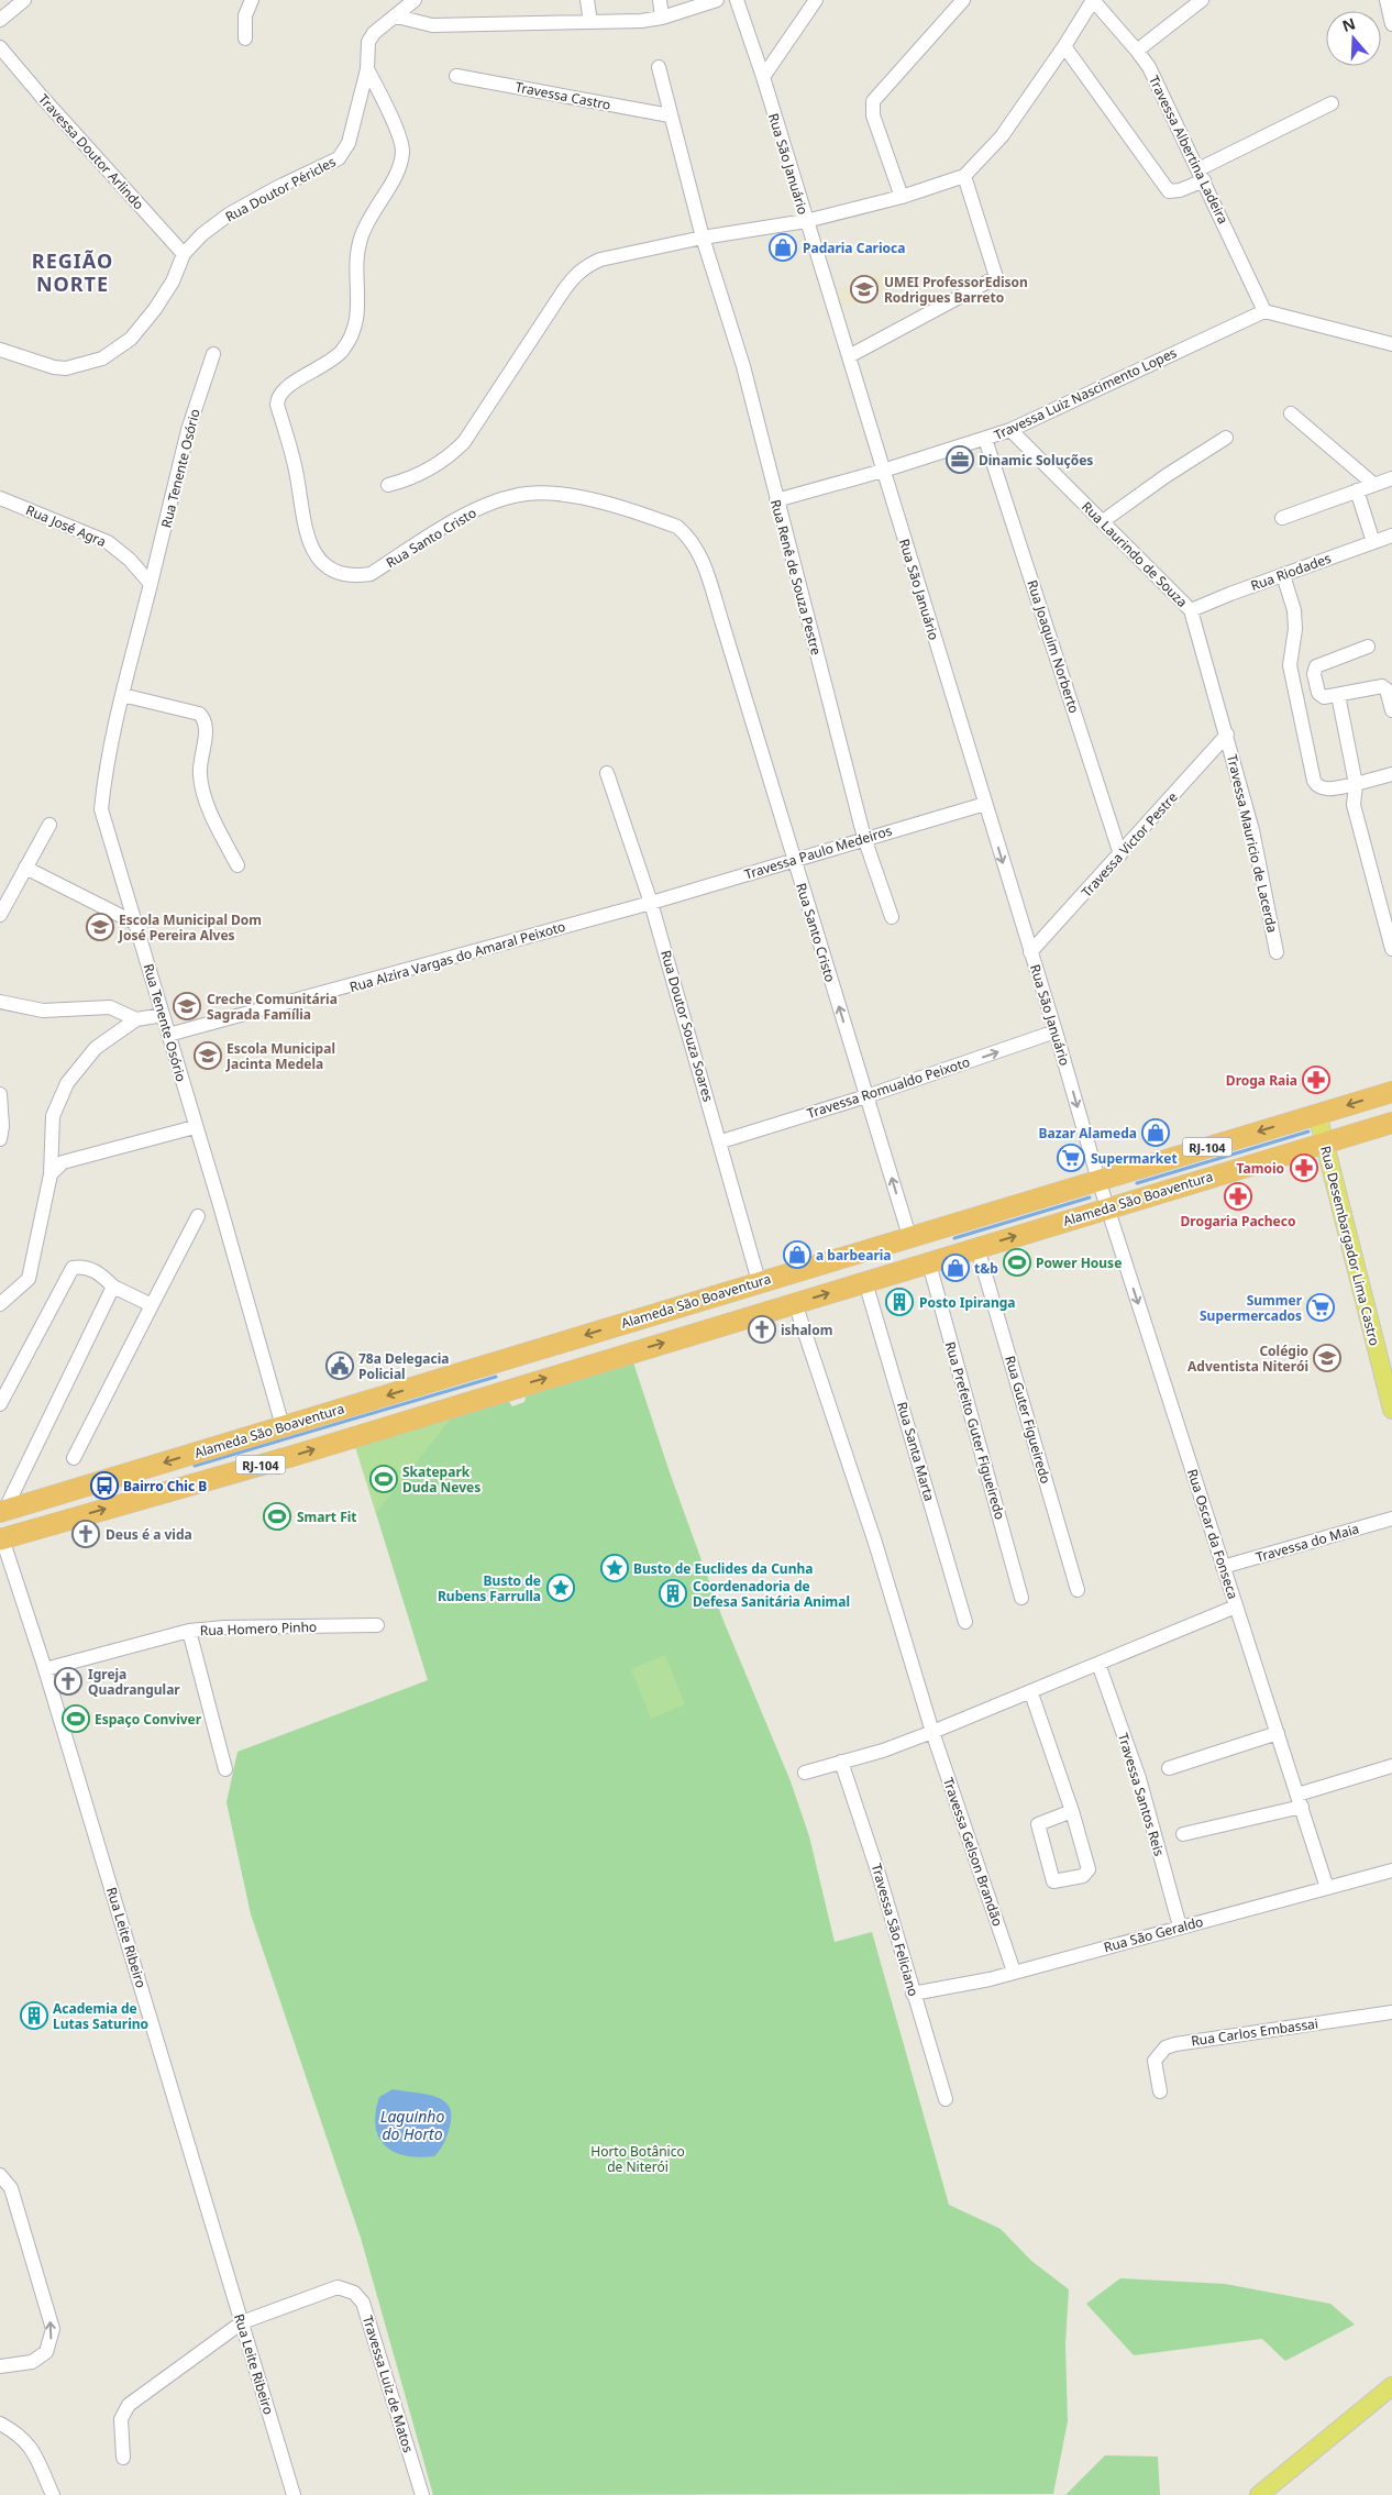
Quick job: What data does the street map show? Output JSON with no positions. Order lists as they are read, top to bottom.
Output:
{
  "streets": {
    "highway": ["RJ-104", "Alameda São Boaventura"],
    "main road": ["Rua Desembargador Lima Castro"],
    "street": [
      "Travessa Castro",
      "Travessa Albertina Ladeira",
      "Travessa Doutor Arlindo",
      "Rua São Januário",
      "Rua Doutor Péricles",
      "Travessa Luiz Nascimento Lopes",
      "Rua Tenente Osório",
      "Rua José Agra",
      "Rua Santo Cristo",
      "Rua Laurindo de Souza",
      "Rua Riodades",
      "Rua Renê de Souza Pestre",
      "Rua Joaquim Norberto",
      "Travessa Mauricio de Lacerda",
      "Travessa Victor Pestre",
      "Travessa Paulo Medeiros",
      "Rua Alzira Vargas do Amaral Peixoto",
      "Rua Doutor Souza Soares",
      "Travessa Romualdo Peixoto",
      "Rua Guter Figueiredo",
      "Rua Prefeito Guter Figueiredo",
      "Rua Santa Marta",
      "Rua Oscar da Fonseca",
      "Travessa do Maia",
      "Rua Homero Pinho",
      "Travessa Santos Reis",
      "Travessa Gelson Brandão",
      "Travessa São Feliciano",
      "Rua São Geraldo",
      "Rua Leite Ribeiro",
      "Rua Carlos Embassai",
      "Travessa Luiz de Matos"
    ]
  },
  "crossings": [
    ["Travessa Castro", "Rua Renê de Souza Pestre"],
    ["Travessa Albertina Ladeira", "Travessa Luiz Nascimento Lopes"],
    ["Travessa Doutor Arlindo", "Rua Doutor Péricles"],
    ["Rua São Januário", "Travessa Luiz Nascimento Lopes"],
    ["Rua São Januário", "Travessa Victor Pestre"],
    ["Rua São Januário", "Travessa Paulo Medeiros"],
    ["Rua São Januário", "Travessa Romualdo Peixoto"],
    ["Rua São Januário", "Alameda São Boaventura"],
    ["Rua São Januário", "Rua Oscar da Fonseca"],
    ["Rua Doutor Péricles", "Rua Santo Cristo"],
    ["Travessa Luiz Nascimento Lopes", "Rua Laurindo de Souza"],
    ["Travessa Luiz Nascimento Lopes", "Rua Renê de Souza Pestre"],
    ["Travessa Luiz Nascimento Lopes", "Rua Joaquim Norberto"],
    ["Rua Tenente Osório", "Rua José Agra"],
    ["Rua Tenente Osório", "Rua Alzira Vargas do Amaral Peixoto"],
    ["Rua Tenente Osório", "Alameda São Boaventura"],
    ["Rua Santo Cristo", "Travessa Paulo Medeiros"],
    ["Rua Santo Cristo", "Travessa Romualdo Peixoto"],
    ["Rua Santo Cristo", "Alameda São Boaventura"],
    ["Rua Laurindo de Souza", "Rua Riodades"],
    ["Rua Laurindo de Souza", "Travessa Mauricio de Lacerda"],
    ["Rua Laurindo de Souza", "Travessa Victor Pestre"],
    ["Rua Renê de Souza Pestre", "Travessa Paulo Medeiros"],
    ["Rua Joaquim Norberto", "Travessa Victor Pestre"],
    ["Travessa Mauricio de Lacerda", "Travessa Victor Pestre"],
    ["Travessa Paulo Medeiros", "Rua Alzira Vargas do Amaral Peixoto"],
    ["Travessa Paulo Medeiros", "Rua Doutor Souza Soares"],
    ["Rua Alzira Vargas do Amaral Peixoto", "Rua Doutor Souza Soares"],
    ["Rua Doutor Souza Soares", "Travessa Romualdo Peixoto"],
    ["Rua Doutor Souza Soares", "Alameda São Boaventura"],
    ["Alameda São Boaventura", "Rua Desembargador Lima Castro"],
    ["Alameda São Boaventura", "Rua Guter Figueiredo"],
    ["Alameda São Boaventura", "Rua Prefeito Guter Figueiredo"],
    ["Alameda São Boaventura", "Rua Santa Marta"],
    ["Alameda São Boaventura", "Rua Oscar da Fonseca"],
    ["Alameda São Boaventura", "Travessa Gelson Brandão"],
    ["Alameda São Boaventura", "Rua Leite Ribeiro"],
    ["Rua Oscar da Fonseca", "Travessa do Maia"],
    ["Rua Oscar da Fonseca", "Rua São Geraldo"],
    ["Rua Homero Pinho", "Rua Leite Ribeiro"],
    ["Travessa Santos Reis", "Rua São Geraldo"],
    ["Travessa Gelson Brandão", "Rua São Geraldo"],
    ["Travessa São Feliciano", "Rua São Geraldo"],
    ["Rua Leite Ribeiro", "Travessa Luiz de Matos"]
  ],
  "one_way": ["Travessa Romualdo Peixoto", "Rua Oscar da Fonseca"],
  "districts": ["REGIÃO NORTE"],
  "water": ["Laguinho do Horto"],
  "parks": ["Horto Botânico de Niterói"],
  "places": {
    "shop": [
      "Padaria Carioca",
      "Bazar Alameda",
      "a barbearia",
      "t&b"
    ],
    "school or university": [
      "UMEI ProfessorEdison Rodrigues Barreto",
      "Escola Municipal Dom José Pereira Alves",
      "Creche Comunitária Sagrada Família",
      "Escola Municipal Jacinta Medela",
      "Colégio Adventista Niterói"
    ],
    "office": ["Dinamic Soluções"],
    "pharmacy": ["Droga Raia", "Tamoio", "Drogaria Pacheco"],
    "supermarket": ["Supermarket", "Summer Supermercados"],
    "sports": [
      "Power House",
      "Skatepark Duda Neves",
      "Smart Fit",
      "Espaço Conviver"
    ],
    "building": ["Posto Ipiranga", "Coordenadoria de Defesa Sanitária Animal", "Academia de Lutas Saturino"],
    "church": ["ishalom", "Deus é a vida", "Igreja Quadrangular"],
    "public building": ["78a Delegacia Policial"],
    "bus stop": ["Bairro Chic B"],
    "place": ["Busto de Euclides da Cunha", "Busto de Rubens Farrulla"]
  },
  "north": "top"
}
